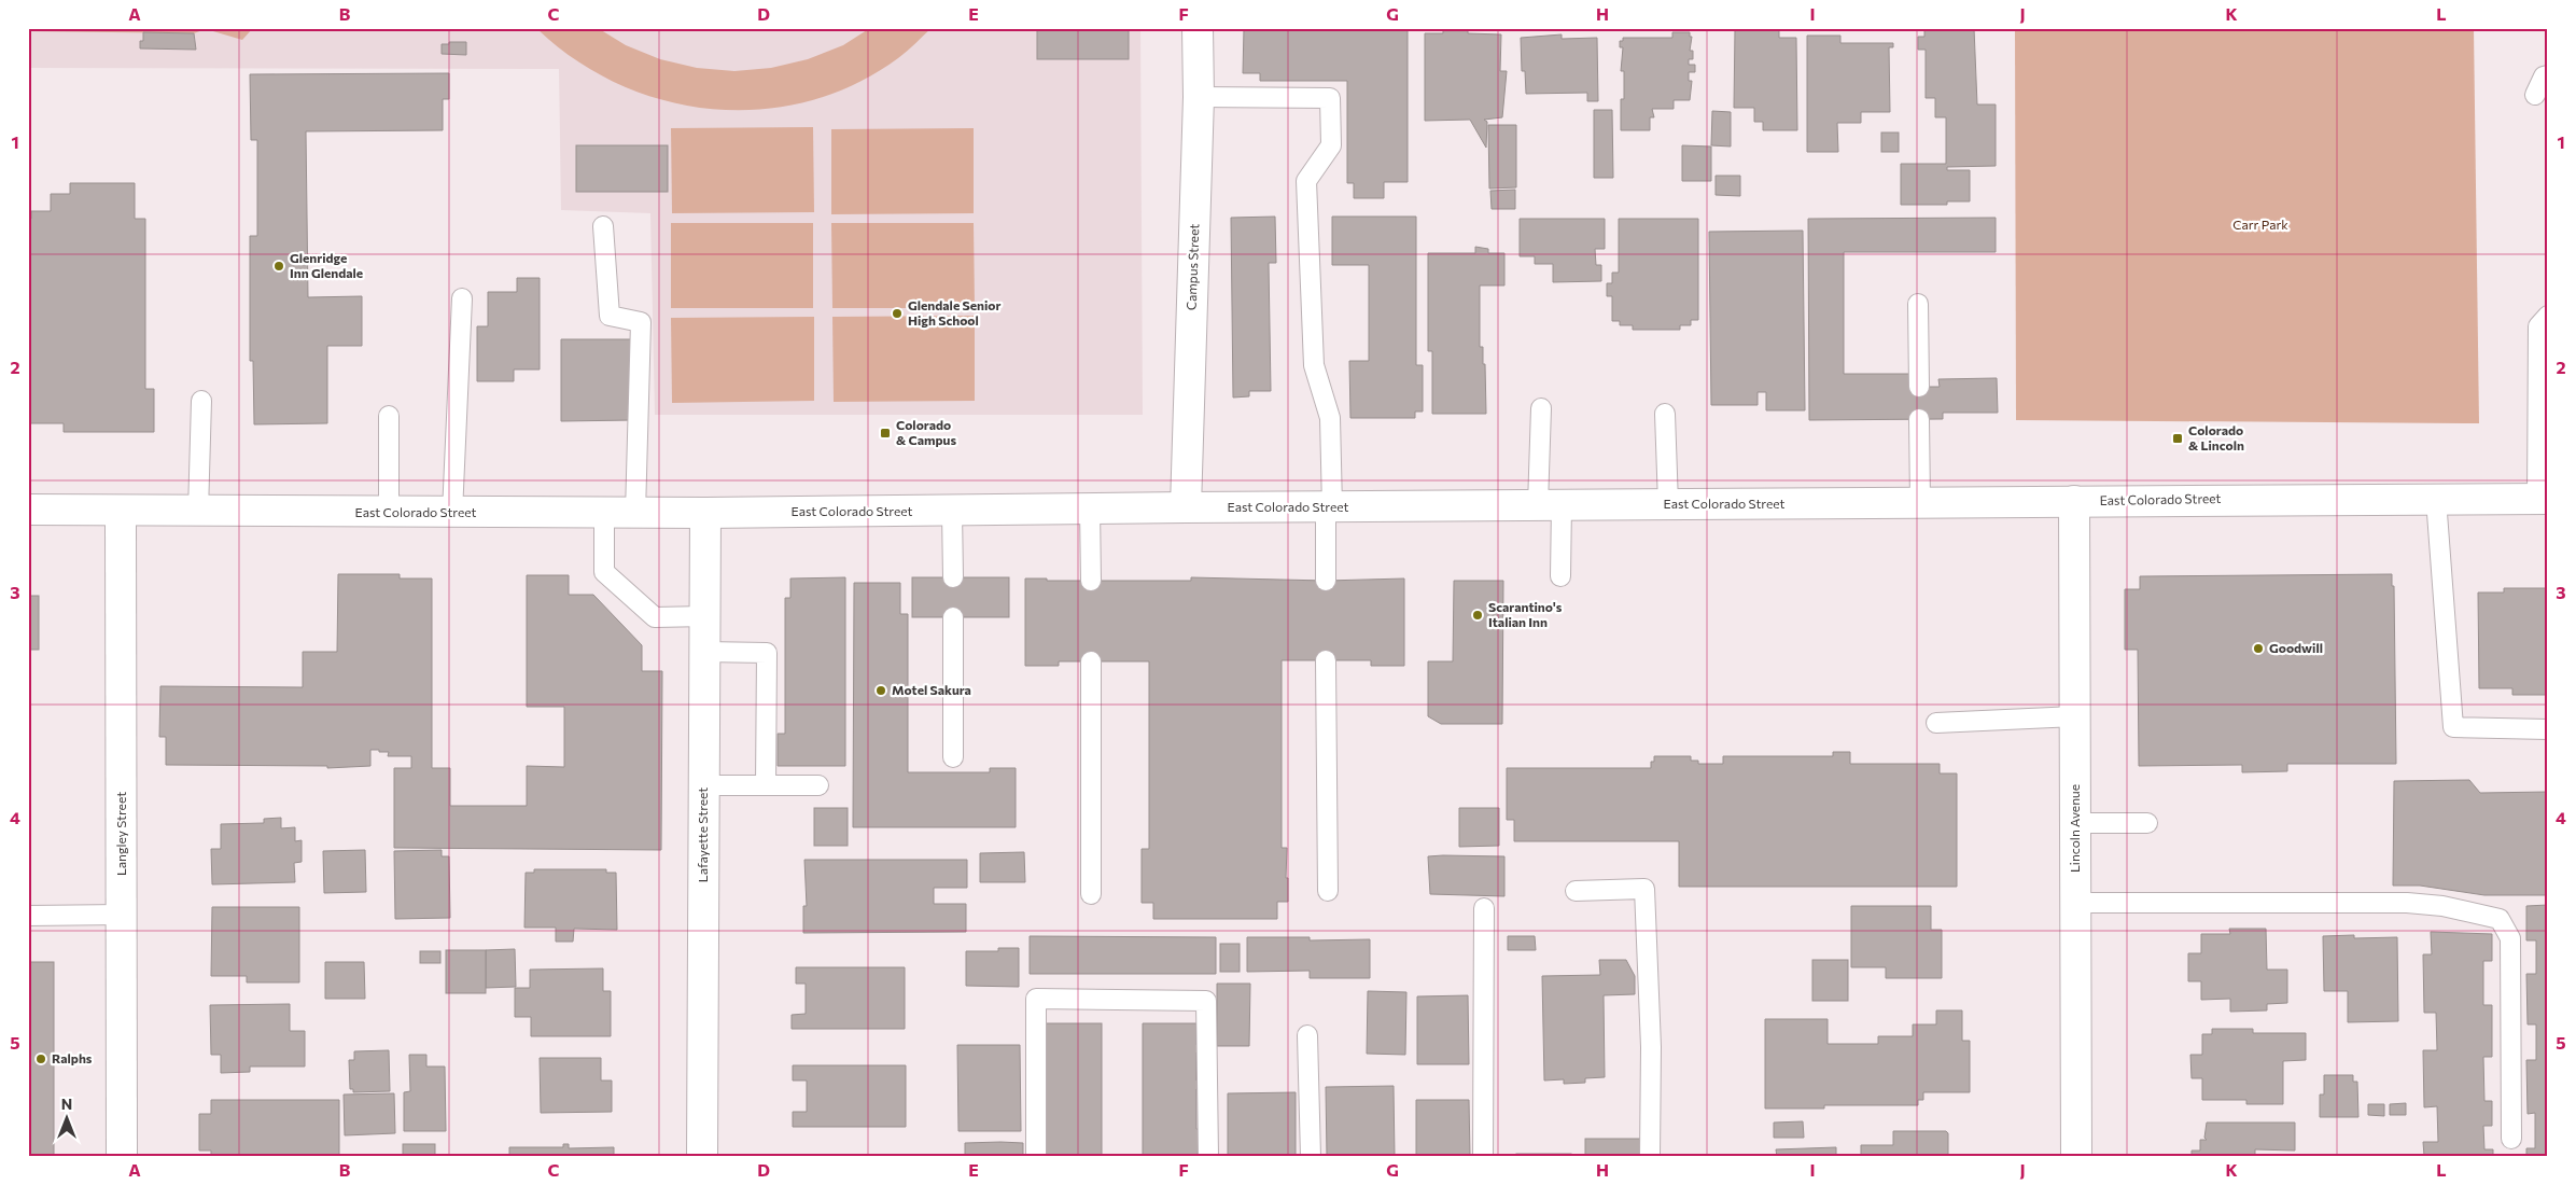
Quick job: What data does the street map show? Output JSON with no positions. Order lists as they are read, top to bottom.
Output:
{
  "streets": {
    "main road": [
      "Campus Street",
      "East Colorado Street",
      "Lincoln Avenue",
      "Langley Street",
      "Lafayette Street"
    ]
  },
  "crossings": [
    ["Campus Street", "East Colorado Street"],
    ["East Colorado Street", "Lincoln Avenue"],
    ["East Colorado Street", "Langley Street"],
    ["East Colorado Street", "Lafayette Street"]
  ],
  "parks": ["Carr Park"],
  "places": {
    "other": [
      "Glenridge Inn Glendale",
      "Glendale Senior High School",
      "Scarantino's Italian Inn",
      "Goodwill",
      "Motel Sakura",
      "Ralphs"
    ],
    "transit": ["Colorado & Campus", "Colorado & Lincoln"]
  },
  "north": "top",
  "grid": {
    "columns": [
      "A",
      "B",
      "C",
      "D",
      "E",
      "F",
      "G",
      "H",
      "I",
      "J",
      "K",
      "L"
    ],
    "rows": [
      "1",
      "2",
      "3",
      "4",
      "5"
    ]
  }
}
